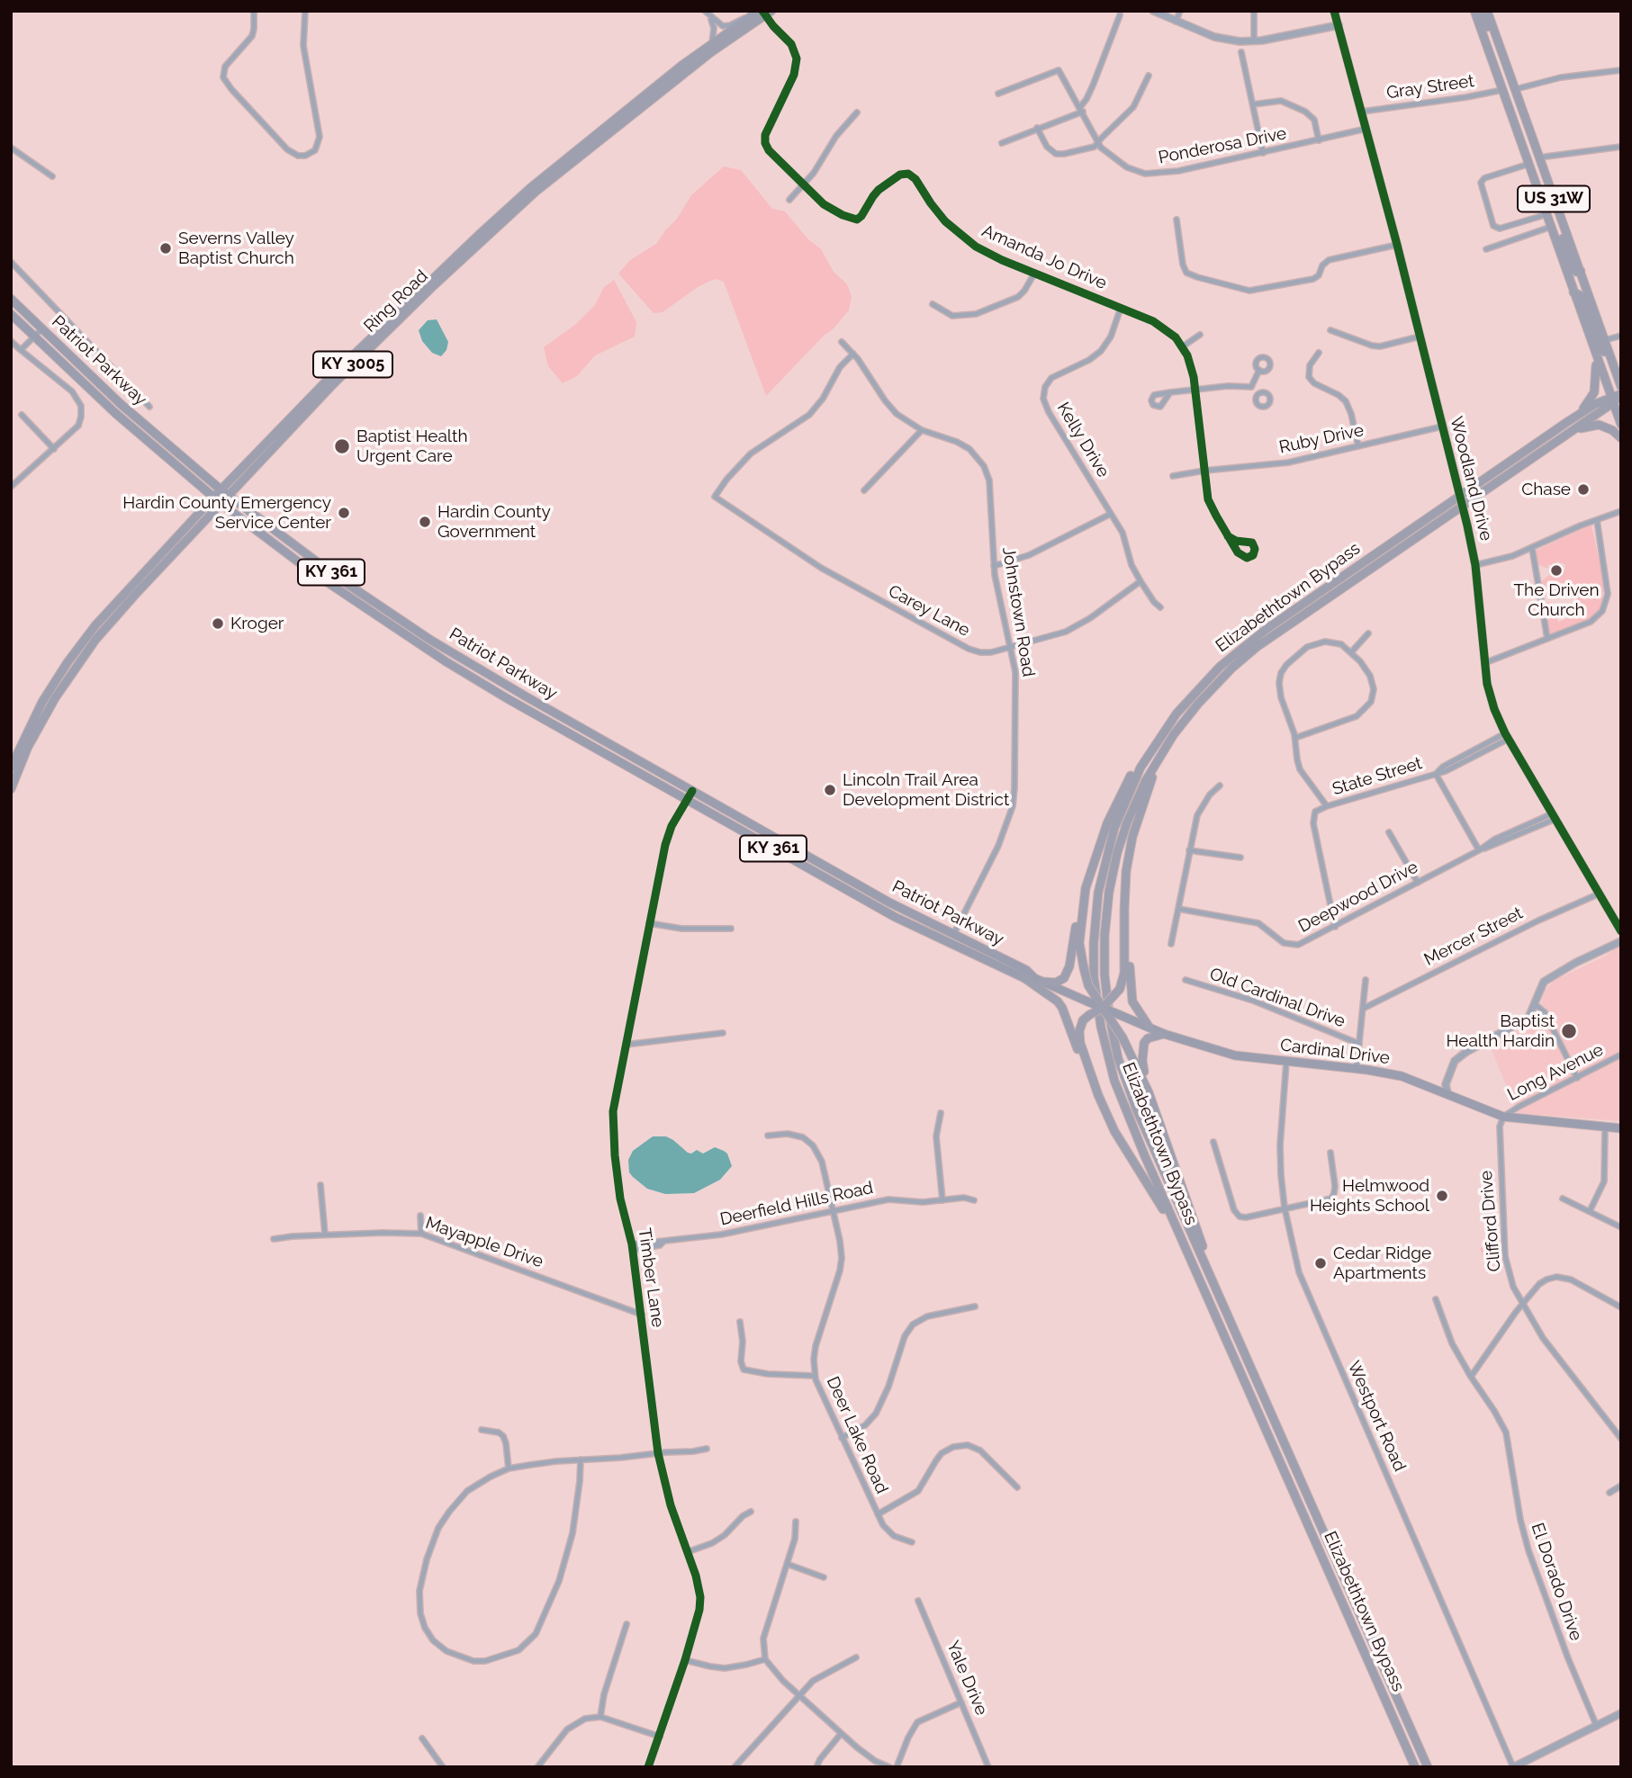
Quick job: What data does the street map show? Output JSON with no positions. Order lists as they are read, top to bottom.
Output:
{
  "streets": {
    "highway": [
      "US 31W",
      "Ring Road",
      "KY 3005",
      "Elizabethtown Bypass"
    ],
    "main road": ["Patriot Parkway", "KY 361", "Cardinal Drive"],
    "street": [
      "Gray Street",
      "Ponderosa Drive",
      "Amanda Jo Drive",
      "Ruby Drive",
      "Kelly Drive",
      "Woodland Drive",
      "Carey Lane",
      "Johnstown Road",
      "State Street",
      "Deepwood Drive",
      "Mercer Street",
      "Old Cardinal Drive",
      "Long Avenue",
      "Deerfield Hills Road",
      "Clifford Drive",
      "Mayapple Drive",
      "Timber Lane",
      "Westport Road",
      "Deer Lake Road",
      "El Dorado Drive",
      "Yale Drive"
    ]
  },
  "crossings": [
    ["Gray Street", "US 31W"],
    ["Gray Street", "Woodland Drive"],
    ["Ponderosa Drive", "Woodland Drive"],
    ["US 31W", "Elizabethtown Bypass"],
    ["Amanda Jo Drive", "Ring Road"],
    ["Amanda Jo Drive", "Ruby Drive"],
    ["Amanda Jo Drive", "Kelly Drive"],
    ["Ring Road", "Patriot Parkway"],
    ["Patriot Parkway", "Johnstown Road"],
    ["Patriot Parkway", "Cardinal Drive"],
    ["Patriot Parkway", "Timber Lane"],
    ["Ruby Drive", "Woodland Drive"],
    ["Kelly Drive", "Carey Lane"],
    ["Woodland Drive", "State Street"],
    ["Woodland Drive", "Deepwood Drive"],
    ["Woodland Drive", "Mercer Street"],
    ["Carey Lane", "Johnstown Road"],
    ["Cardinal Drive", "Long Avenue"],
    ["Cardinal Drive", "Clifford Drive"],
    ["Cardinal Drive", "Westport Road"],
    ["Long Avenue", "Clifford Drive"],
    ["Deerfield Hills Road", "Timber Lane"],
    ["Deerfield Hills Road", "Deer Lake Road"],
    ["Mayapple Drive", "Timber Lane"]
  ],
  "places": [
    "Severns Valley Baptist Church",
    "Baptist Health Urgent Care",
    "Chase",
    "Hardin County Emergency Service Center",
    "Hardin County Government",
    "The Driven Church",
    "Kroger",
    "Lincoln Trail Area Development District",
    "Baptist Health Hardin",
    "Helmwood Heights School",
    "Cedar Ridge Apartments"
  ]
}
